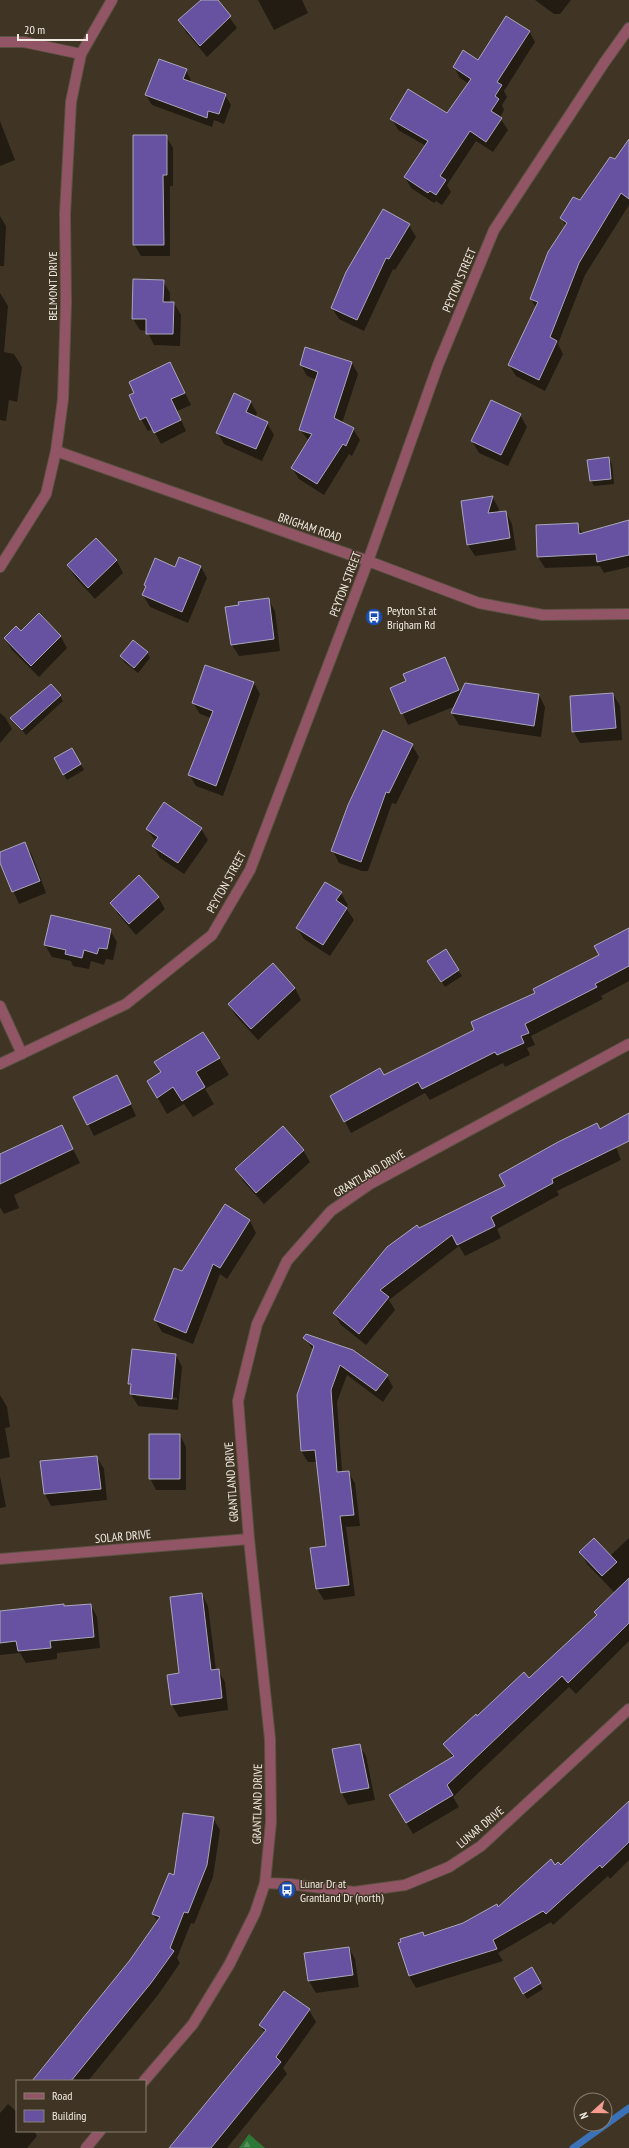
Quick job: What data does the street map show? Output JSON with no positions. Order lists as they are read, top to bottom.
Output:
{
  "streets": {
    "street": [
      "PEYTON STREET",
      "BELMONT DRIVE",
      "BRIGHAM ROAD",
      "GRANTLAND DRIVE",
      "SOLAR DRIVE",
      "LUNAR DRIVE"
    ]
  },
  "crossings": [
    ["PEYTON STREET", "BRIGHAM ROAD"],
    ["BELMONT DRIVE", "BRIGHAM ROAD"],
    ["GRANTLAND DRIVE", "SOLAR DRIVE"],
    ["GRANTLAND DRIVE", "LUNAR DRIVE"]
  ],
  "places": {
    "bus stop": ["Peyton St at Brigham Rd", "Lunar Dr at Grantland Dr (north)"]
  },
  "legend": ["Road", "Building"],
  "scale_bar": "20 m",
  "north": "left"
}
